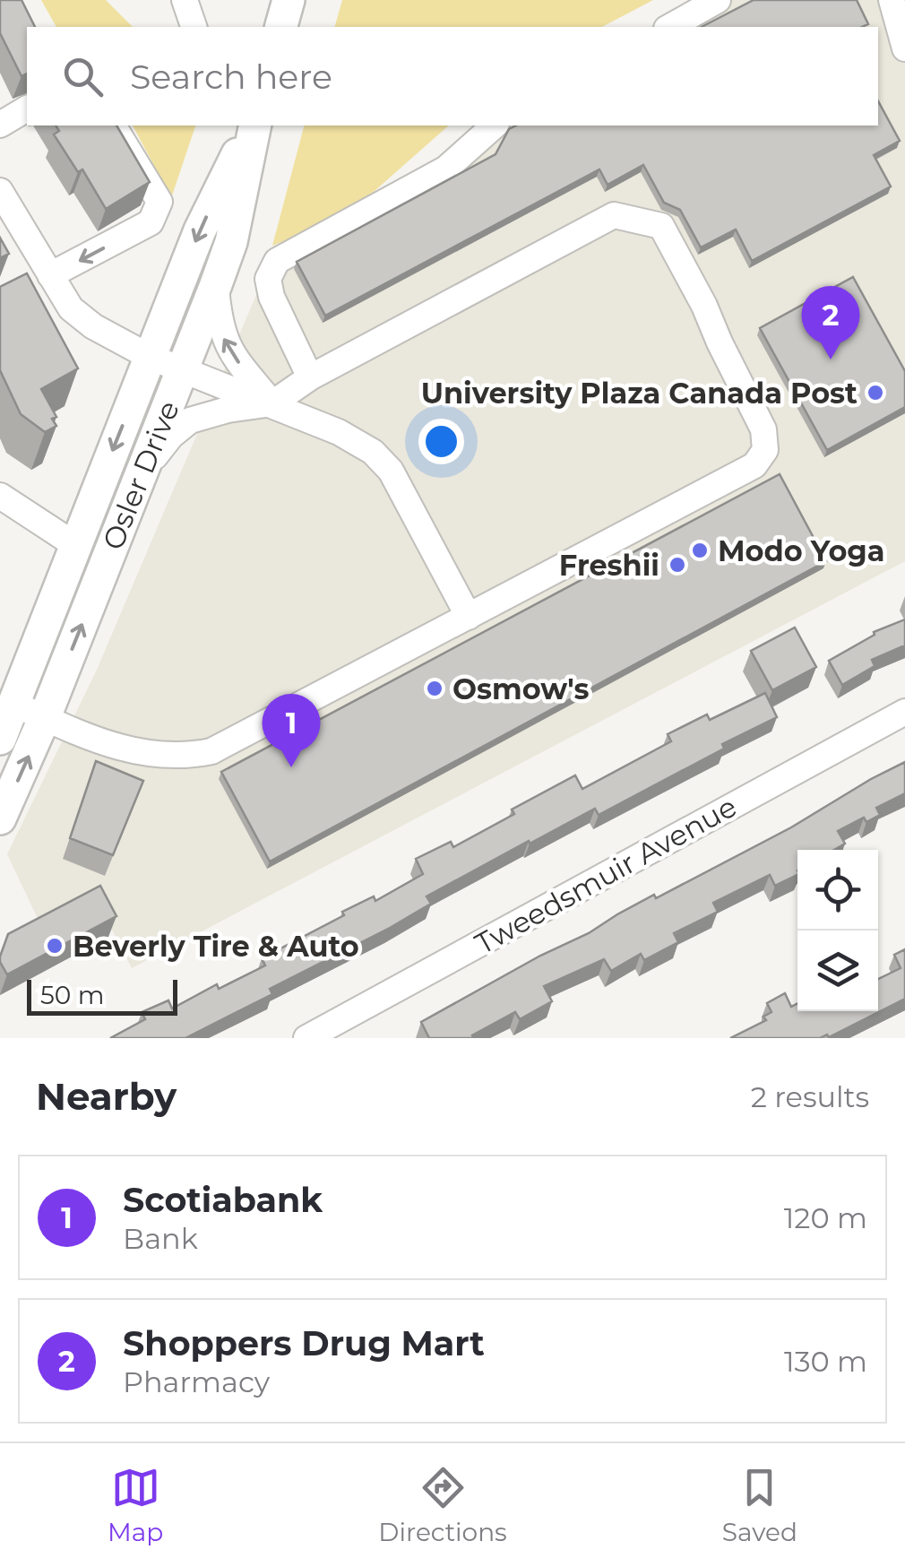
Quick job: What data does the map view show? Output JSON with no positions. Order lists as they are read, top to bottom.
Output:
{
  "streets": {
    "main road": ["Osler Drive"],
    "street": ["Tweedsmuir Avenue"]
  },
  "places": [
    "University Plaza Canada Post",
    "Modo Yoga",
    "Freshii",
    "Osmow's",
    "Beverly Tire & Auto"
  ],
  "scale_bar": "50 m",
  "page": {
    "search": "Search here",
    "pins": ["2", "1"],
    "scale": "50 m",
    "heading": ["Nearby", "2 results"],
    "list": [
      {
        "mark": "1",
        "name": "Scotiabank",
        "note": "Bank",
        "value": "120 m"
      },
      {
        "mark": "2",
        "name": "Shoppers Drug Mart",
        "note": "Pharmacy",
        "value": "130 m"
      }
    ],
    "nav": ["Map", "Directions", "Saved"]
  }
}
